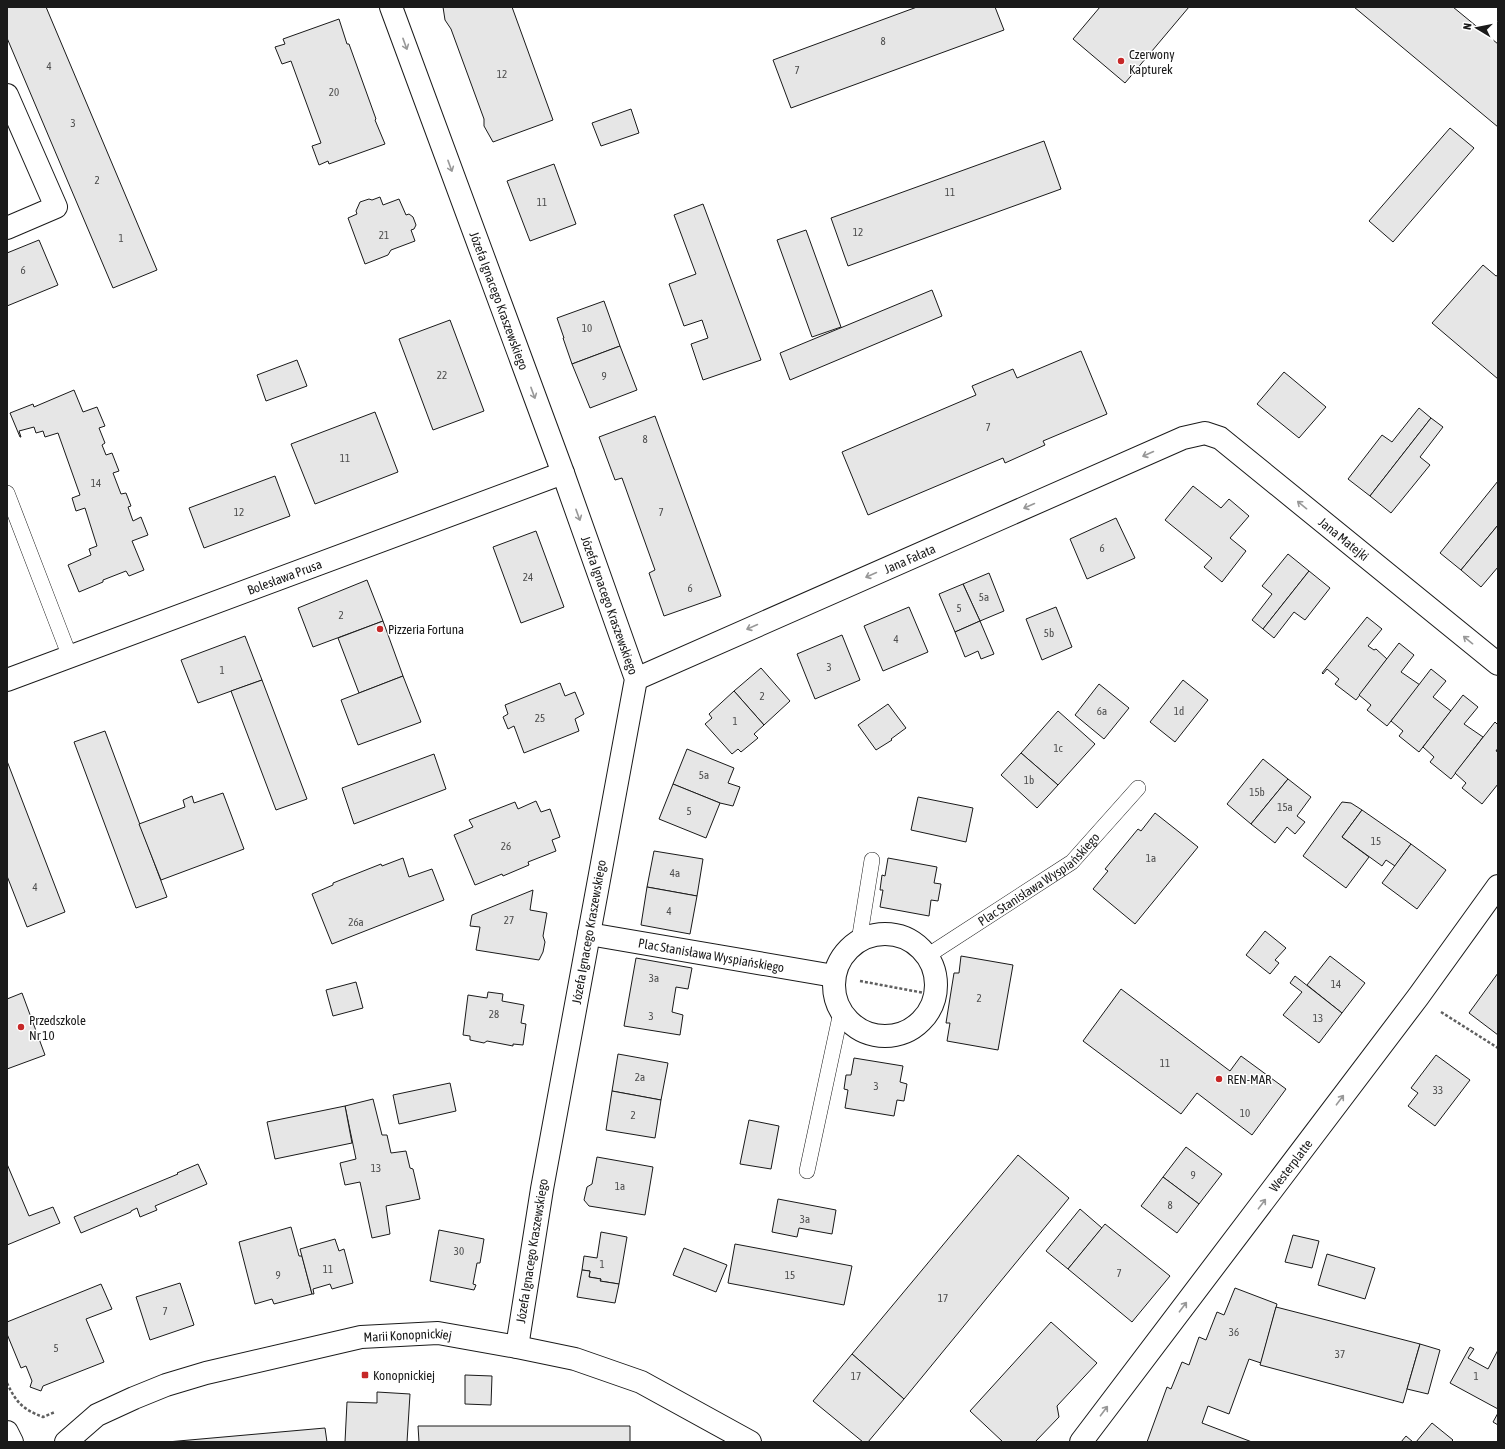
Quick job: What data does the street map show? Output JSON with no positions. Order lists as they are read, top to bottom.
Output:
{
  "streets": {
    "street": [
      "Józefa Ignacego Kraszewskiego",
      "Jana Matejki",
      "Jana Fałata",
      "Bolesława Prusa",
      "Plac Stanisława Wyspiańskiego",
      "Westerplatte",
      "Marii Konopnickiej"
    ]
  },
  "crossings": [
    ["Józefa Ignacego Kraszewskiego", "Jana Fałata"],
    ["Józefa Ignacego Kraszewskiego", "Bolesława Prusa"],
    ["Józefa Ignacego Kraszewskiego", "Plac Stanisława Wyspiańskiego"],
    ["Józefa Ignacego Kraszewskiego", "Marii Konopnickiej"],
    ["Jana Matejki", "Jana Fałata"]
  ],
  "one_way": [
    "Józefa Ignacego Kraszewskiego",
    "Jana Matejki",
    "Jana Fałata",
    "Westerplatte"
  ],
  "places": {
    "other": [
      "Czerwony Kapturek",
      "Pizzeria Fortuna",
      "Przedszkole Nr 10",
      "REN-MAR"
    ],
    "transit": ["Konopnickiej"]
  },
  "house_numbers": [
    "8",
    "4",
    "7",
    "12",
    "20",
    "3",
    "2",
    "11",
    "11",
    "12",
    "21",
    "1",
    "6",
    "10",
    "22",
    "9",
    "7",
    "8",
    "11",
    "14",
    "12",
    "7",
    "6",
    "24",
    "6",
    "5a",
    "5",
    "2",
    "5b",
    "4",
    "3",
    "1",
    "2",
    "6a",
    "1d",
    "25",
    "1",
    "1c",
    "5a",
    "1b",
    "15b",
    "15a",
    "5",
    "15",
    "26",
    "1a",
    "4a",
    "4",
    "4",
    "27",
    "26a",
    "3a",
    "14",
    "2",
    "28",
    "3",
    "13",
    "11",
    "2a",
    "3",
    "33",
    "10",
    "2",
    "13",
    "9",
    "1a",
    "8",
    "3a",
    "30",
    "1",
    "11",
    "7",
    "9",
    "15",
    "17",
    "7",
    "36",
    "5",
    "37",
    "17",
    "1"
  ],
  "north": "left"
}
